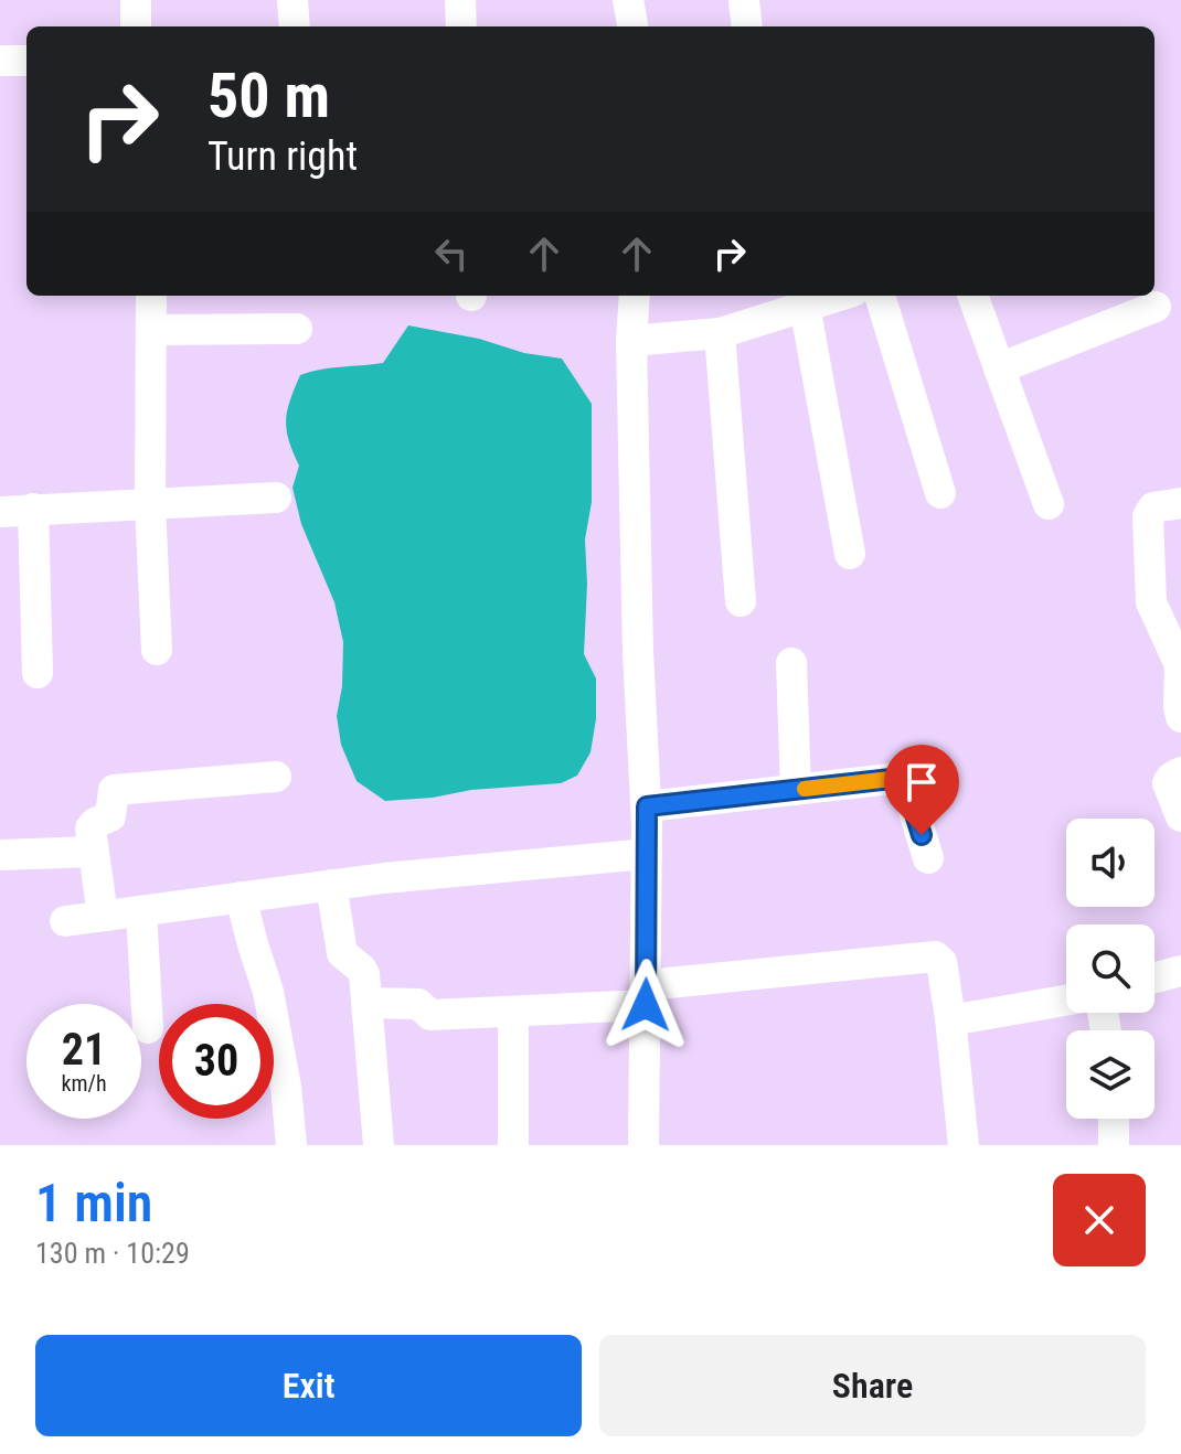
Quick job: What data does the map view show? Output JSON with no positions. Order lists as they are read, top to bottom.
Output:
{
  "page": {
    "turn": ["50 m", "Turn right"],
    "speed": "21 km/h",
    "limit": "30",
    "heading": ["1 min", "130 m · 10:29"],
    "buttons": ["Exit", "Share"]
  }
}
